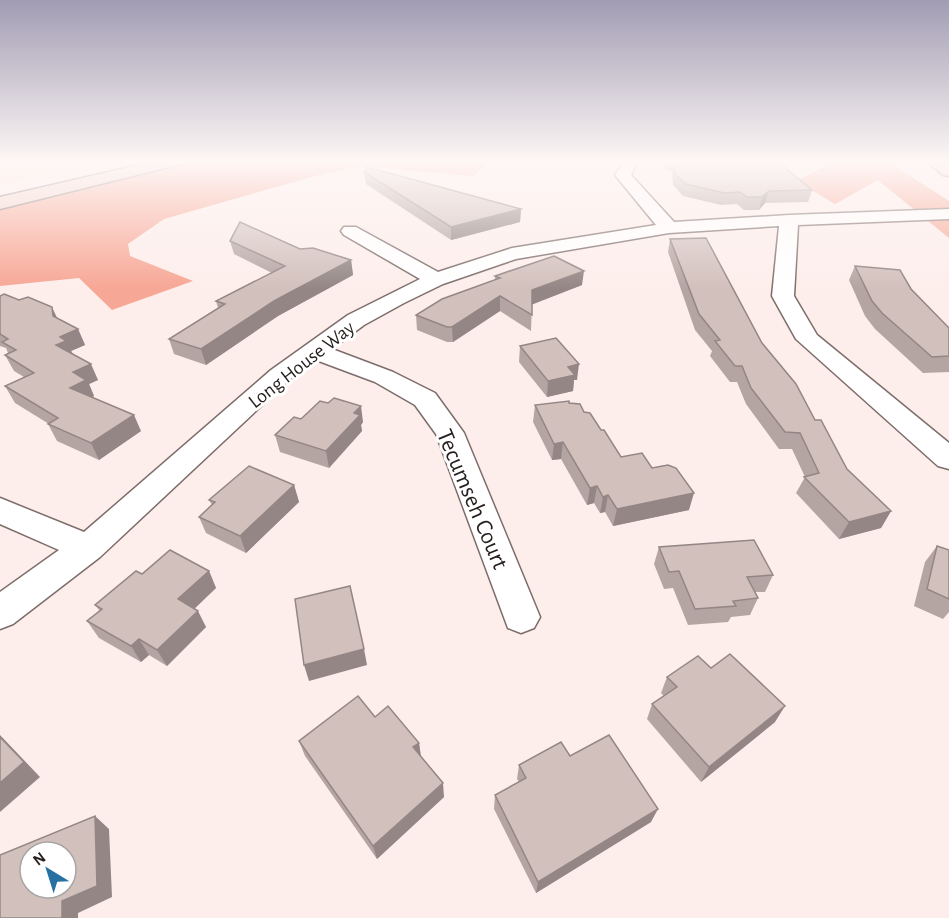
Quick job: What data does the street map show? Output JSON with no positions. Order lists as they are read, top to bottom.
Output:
{
  "streets": {
    "street": ["Long House Way", "Tecumseh Court"]
  },
  "crossings": [
    ["Long House Way", "Tecumseh Court"]
  ],
  "north": "top left"
}
